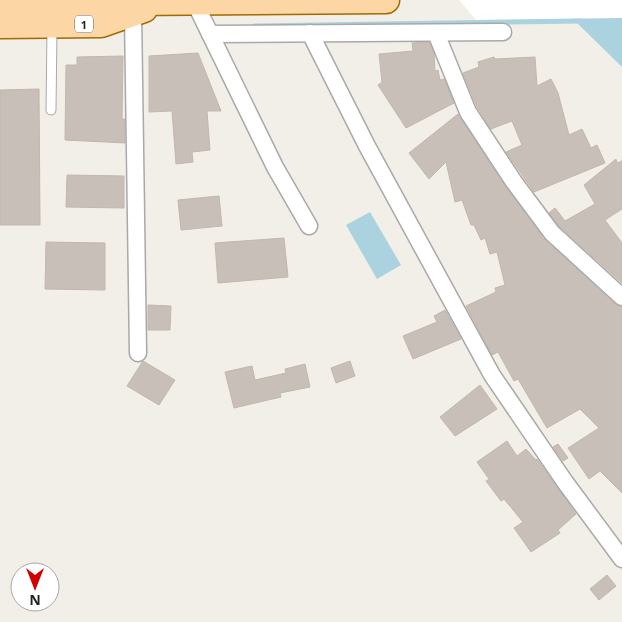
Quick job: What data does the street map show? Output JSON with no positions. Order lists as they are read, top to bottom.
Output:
{
  "streets": {
    "main road": ["1"]
  },
  "north": "bottom"
}
